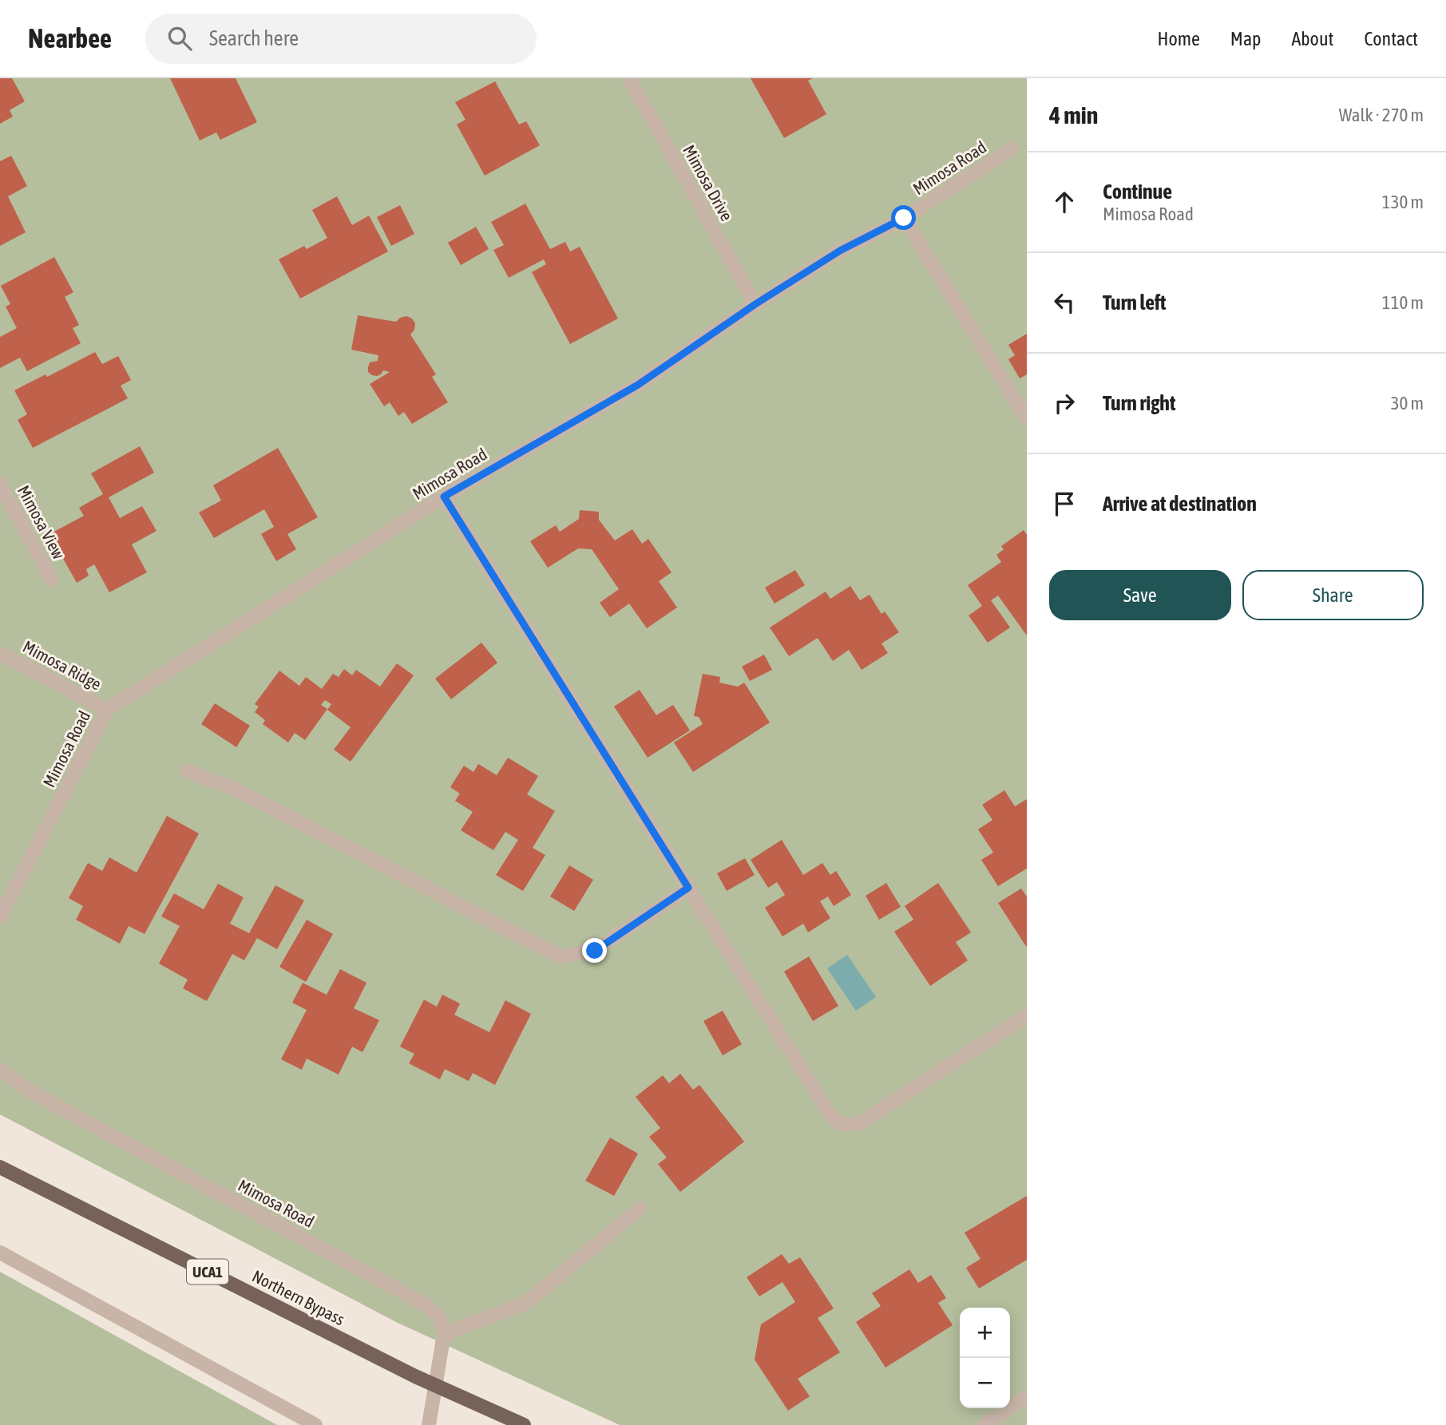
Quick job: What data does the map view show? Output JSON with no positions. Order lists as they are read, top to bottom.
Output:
{
  "streets": {
    "main road": ["UCA1", "Northern Bypass"],
    "street": [
      "Mimosa Road",
      "Mimosa Drive",
      "Mimosa View",
      "Mimosa Ridge"
    ]
  },
  "crossings": [
    ["Mimosa Road", "Mimosa Drive"],
    ["Mimosa Road", "Mimosa Ridge"]
  ],
  "page": {
    "header": "Nearbee",
    "search": "Search here",
    "nav": [
      "Home",
      "Map",
      "About",
      "Contact"
    ],
    "heading": ["4 min", "Walk · 270 m"],
    "list": [
      ["Continue", "Mimosa Road", "130 m"],
      ["Turn left", "110 m"],
      ["Turn right", "30 m"],
      "Arrive at destination"
    ],
    "buttons": ["Save", "Share"],
    "map_buttons": ["+", "−"]
  }
}
